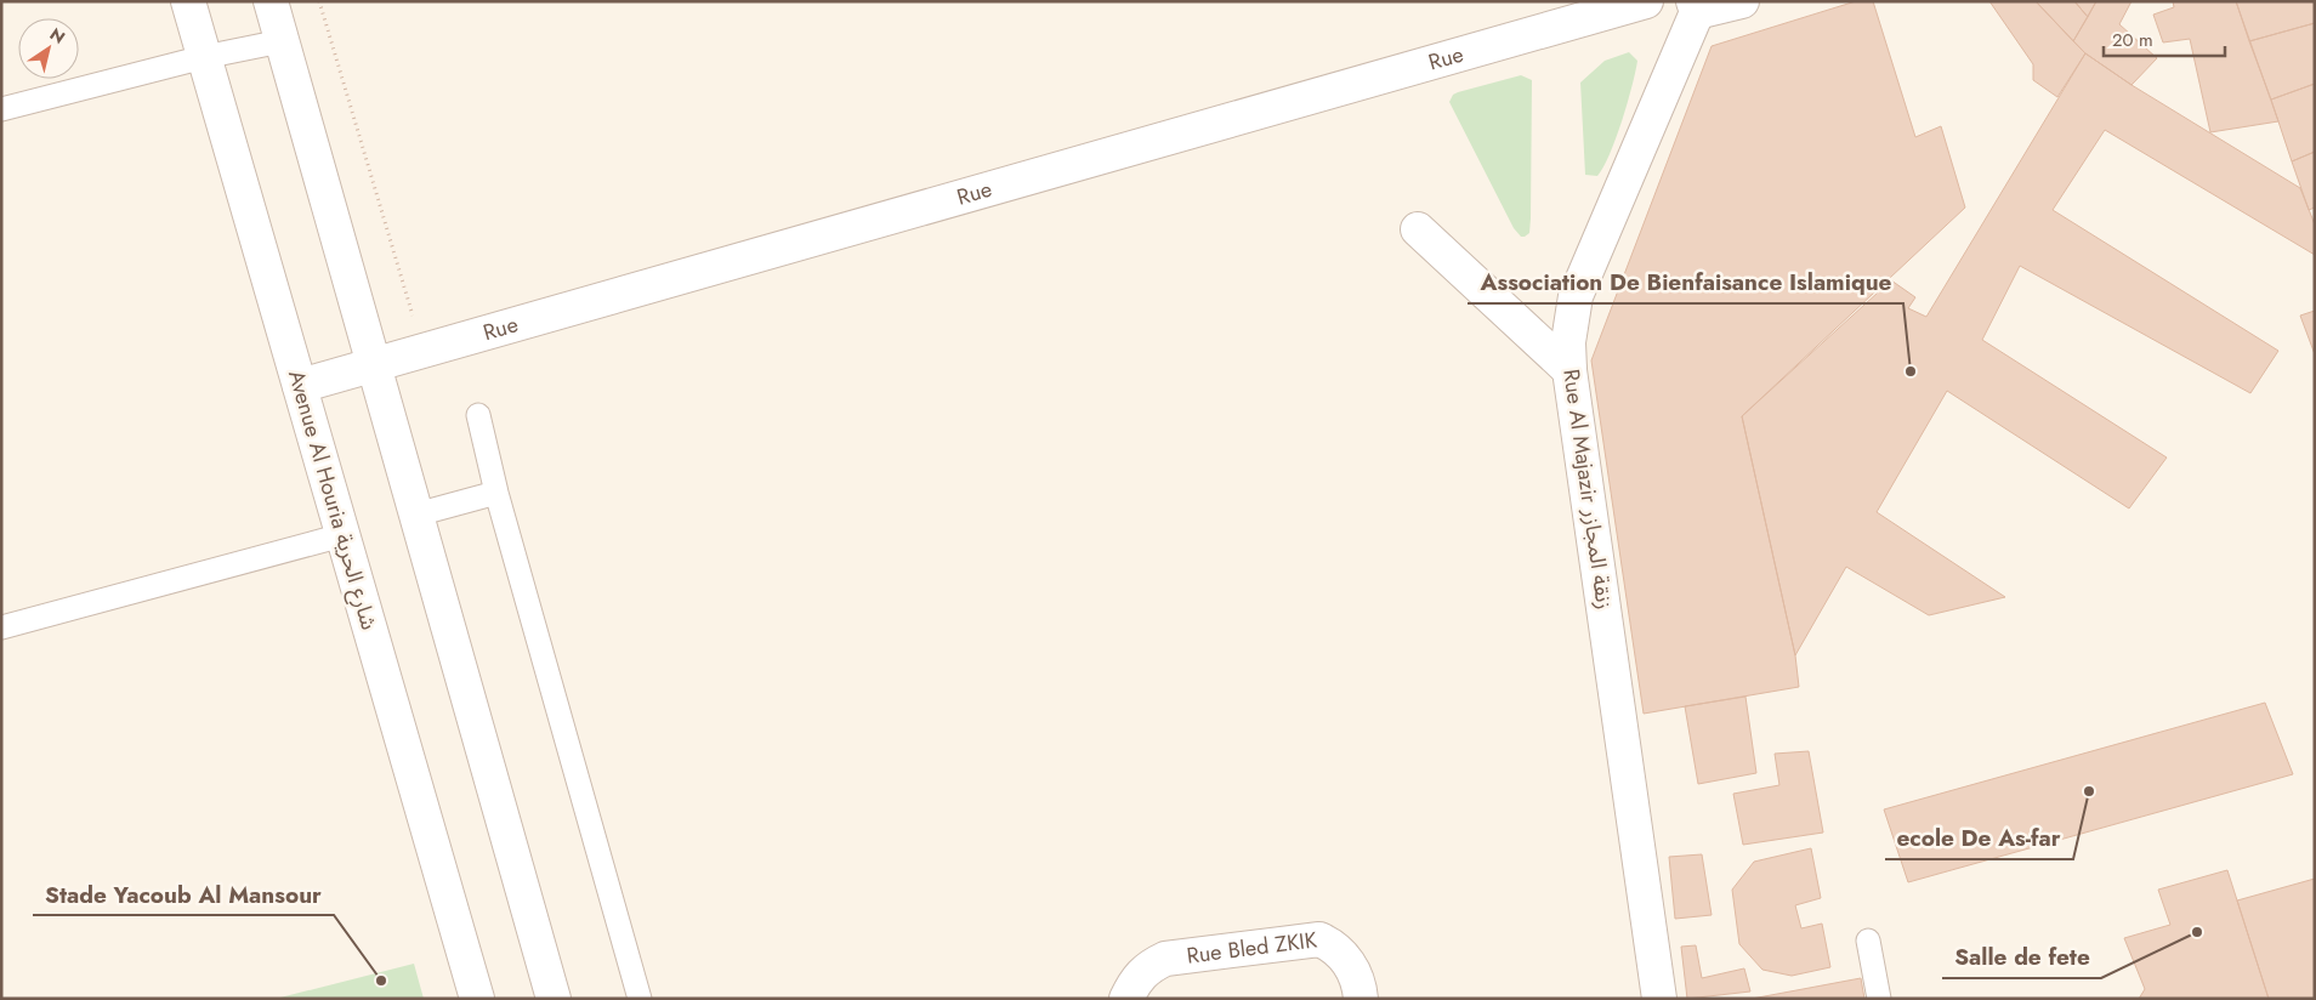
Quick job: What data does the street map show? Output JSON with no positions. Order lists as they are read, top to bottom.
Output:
{
  "streets": {
    "street": [
      "Rue",
      "Rue Al Majazir زنقة المجازر",
      "Avenue Al Houria شارع الحرية",
      "Rue Bled ZKIK"
    ]
  },
  "crossings": [
    ["Rue", "Avenue Al Houria شارع الحرية"]
  ],
  "places": [
    "Association De Bienfaisance Islamique",
    "ecole De As-far",
    "Salle de fete",
    "Stade Yacoub Al Mansour"
  ],
  "scale_bar": "20 m",
  "north": "top right"
}
